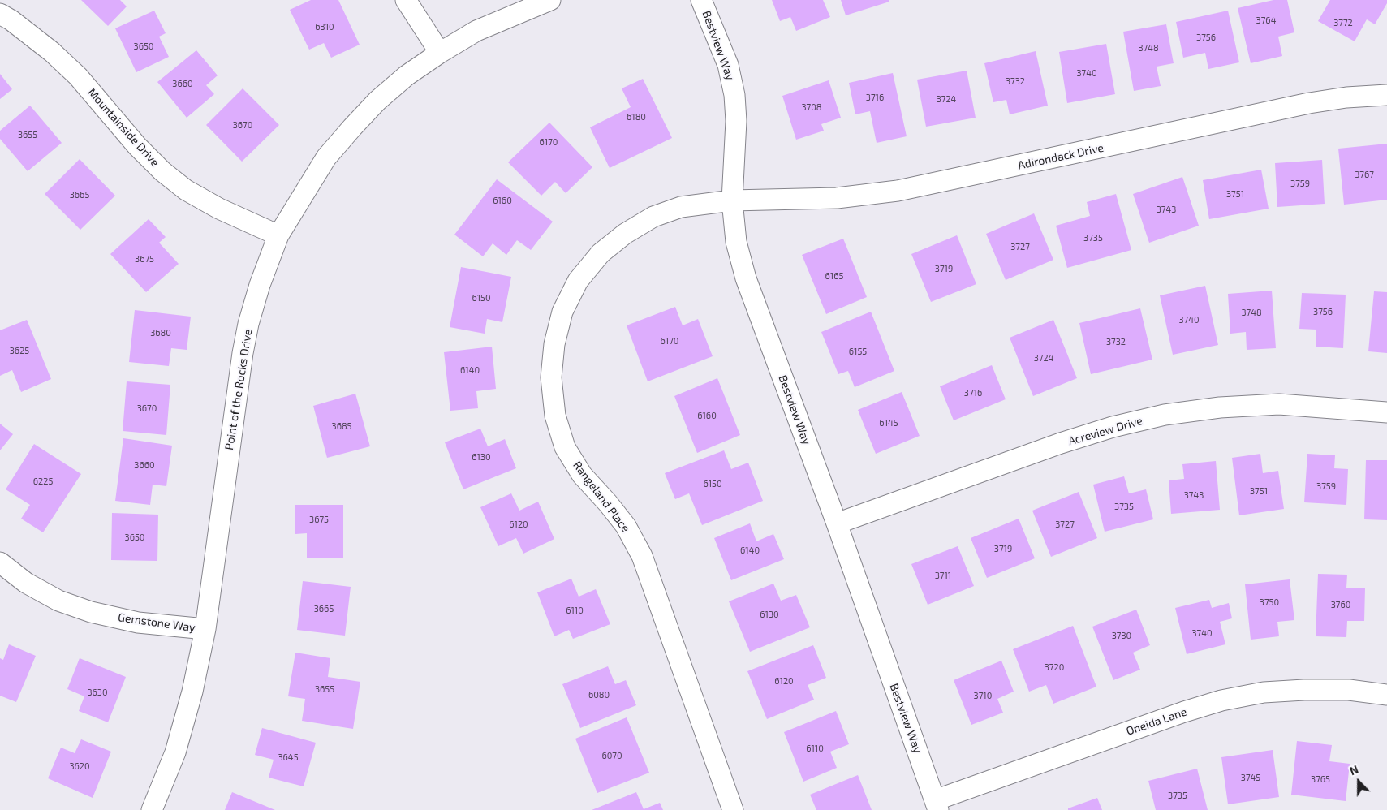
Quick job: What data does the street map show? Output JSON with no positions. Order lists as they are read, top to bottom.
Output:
{
  "streets": {
    "street": [
      "Bestview Way",
      "Mountainside Drive",
      "Adirondack Drive",
      "Point of the Rocks Drive",
      "Acreview Drive",
      "Rangeland Place",
      "Gemstone Way",
      "Oneida Lane"
    ]
  },
  "crossings": [
    ["Bestview Way", "Adirondack Drive"],
    ["Bestview Way", "Acreview Drive"],
    ["Bestview Way", "Rangeland Place"],
    ["Bestview Way", "Oneida Lane"],
    ["Mountainside Drive", "Point of the Rocks Drive"],
    ["Adirondack Drive", "Rangeland Place"],
    ["Point of the Rocks Drive", "Gemstone Way"]
  ],
  "house_numbers": [
    "3764",
    "3772",
    "6310",
    "3756",
    "3650",
    "3748",
    "3740",
    "3732",
    "3660",
    "3716",
    "3724",
    "3708",
    "6180",
    "3670",
    "3655",
    "6170",
    "3767",
    "3759",
    "3751",
    "3665",
    "6160",
    "3743",
    "3735",
    "3727",
    "3675",
    "3719",
    "6165",
    "6150",
    "3756",
    "3748",
    "3740",
    "3680",
    "6170",
    "3732",
    "3625",
    "6155",
    "3724",
    "6140",
    "3716",
    "3670",
    "6160",
    "6145",
    "3685",
    "6130",
    "3660",
    "6225",
    "6150",
    "3759",
    "3751",
    "3743",
    "3735",
    "3675",
    "6120",
    "3727",
    "3650",
    "3719",
    "6140",
    "3711",
    "3750",
    "3760",
    "3665",
    "6110",
    "6130",
    "3740",
    "3730",
    "3720",
    "6120",
    "3655",
    "3630",
    "6080",
    "3710",
    "6110",
    "6070",
    "3645",
    "3620",
    "3745",
    "3765",
    "3735"
  ],
  "north": "top"
}
